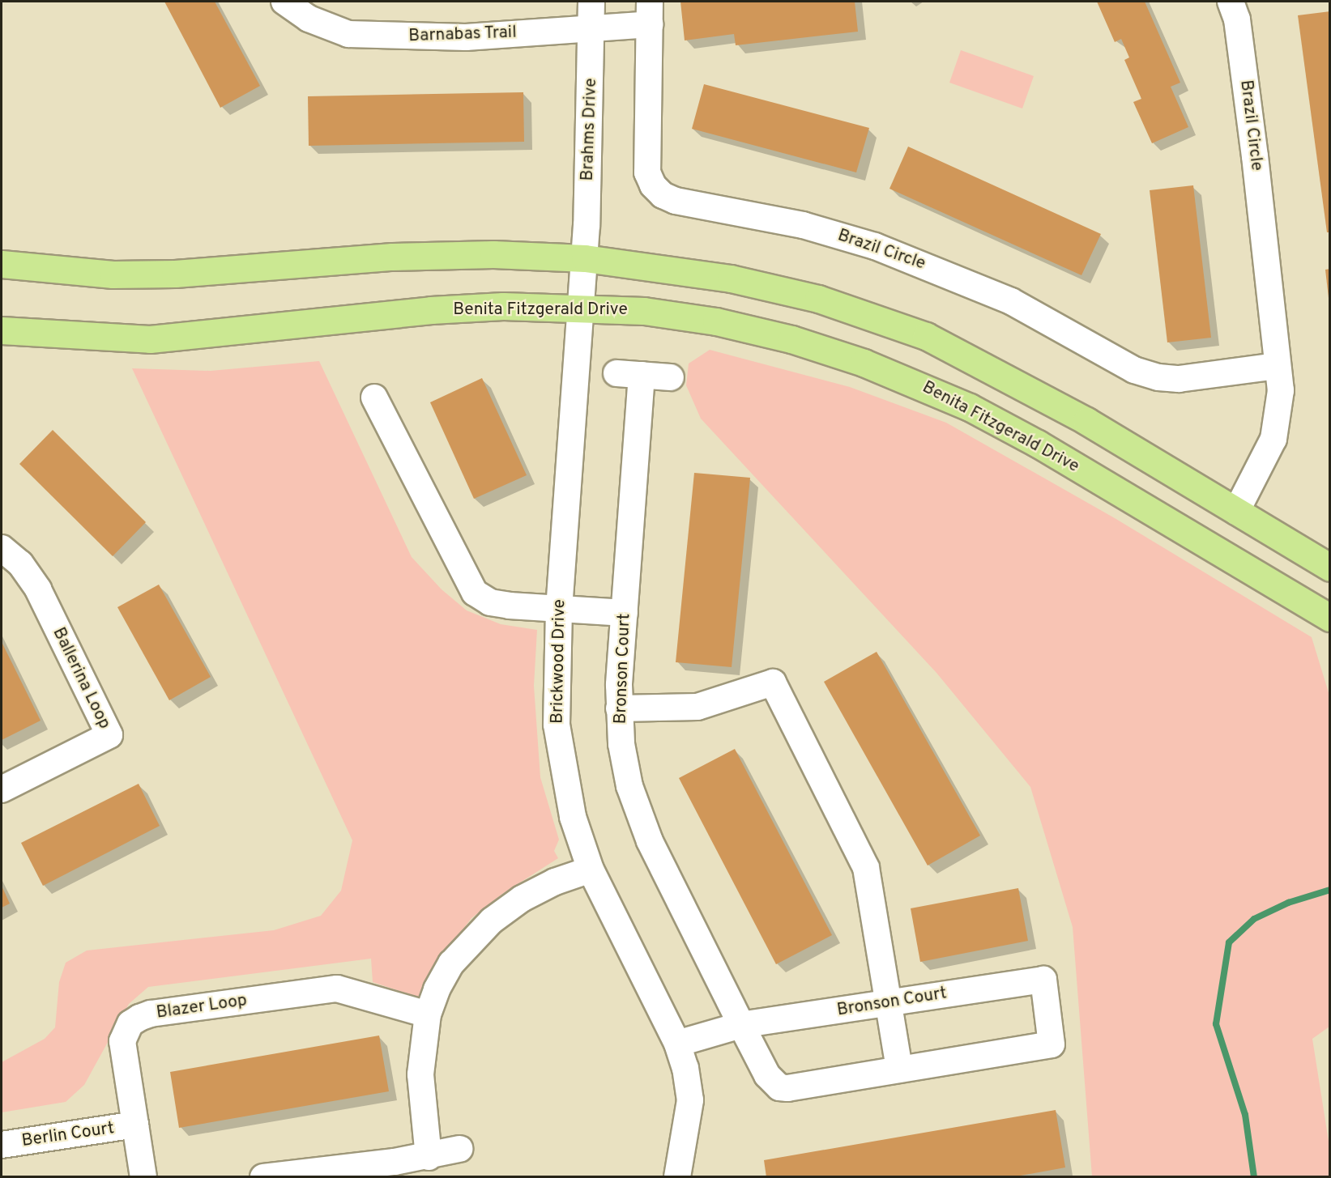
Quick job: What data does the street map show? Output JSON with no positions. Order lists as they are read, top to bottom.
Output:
{
  "streets": {
    "main road": ["Benita Fitzgerald Drive"],
    "street": [
      "Barnabas Trail",
      "Brazil Circle",
      "Brahms Drive",
      "Brickwood Drive",
      "Bronson Court",
      "Ballerina Loop",
      "Blazer Loop",
      "Berlin Court"
    ]
  },
  "crossings": [
    ["Barnabas Trail", "Brazil Circle"],
    ["Barnabas Trail", "Brahms Drive"],
    ["Brahms Drive", "Brickwood Drive"],
    ["Benita Fitzgerald Drive", "Brickwood Drive"],
    ["Brickwood Drive", "Bronson Court"],
    ["Blazer Loop", "Berlin Court"]
  ]
}
